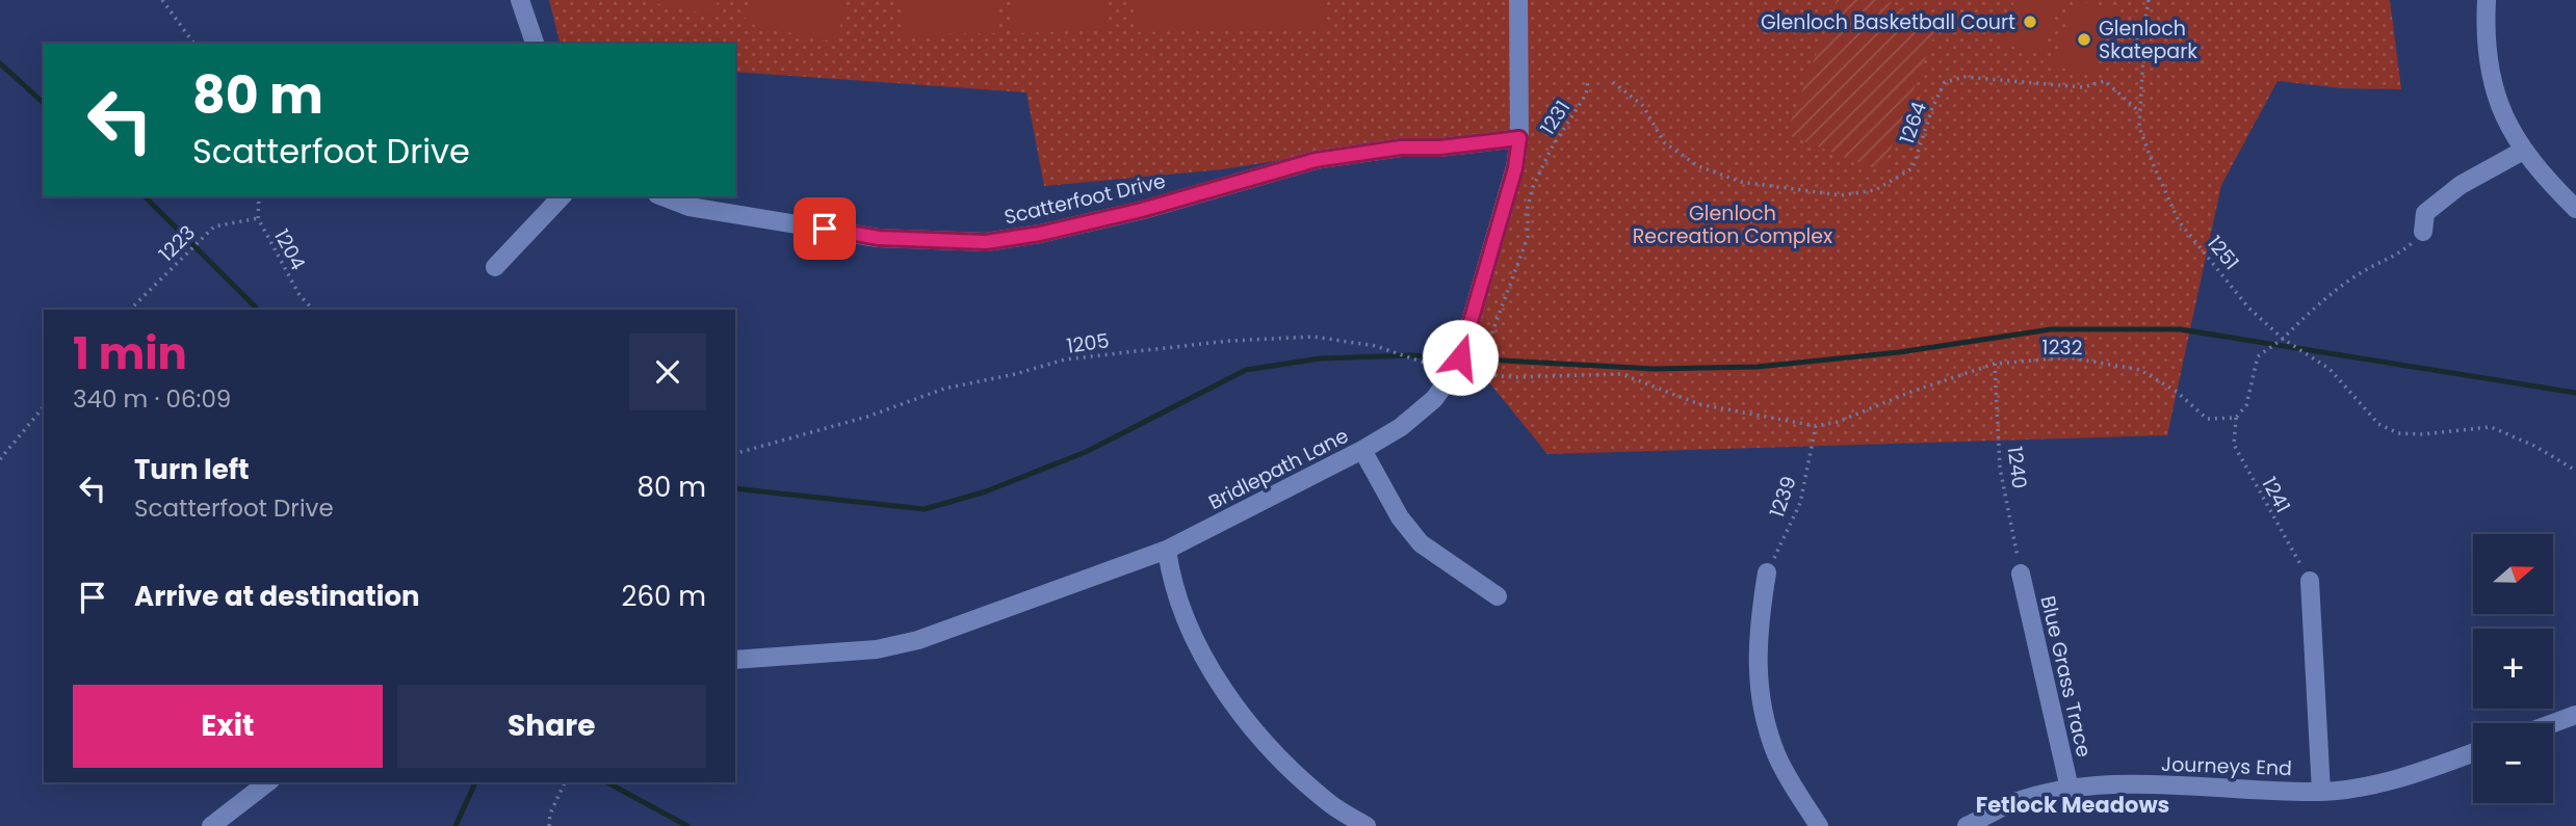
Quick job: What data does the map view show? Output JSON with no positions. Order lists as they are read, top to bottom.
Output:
{
  "streets": {
    "street": [
      "Scatterfoot Drive",
      "Bridlepath Lane",
      "Blue Grass Trace",
      "Journeys End"
    ],
    "path": [
      "1231",
      "1264",
      "1223",
      "1204",
      "1251",
      "1205",
      "1232",
      "1240",
      "1241",
      "1239"
    ]
  },
  "crossings": [
    ["1231", "1232"],
    ["1264", "1251"],
    ["Scatterfoot Drive", "Bridlepath Lane"],
    ["1223", "1204"],
    ["1205", "1232"],
    ["1205", "Bridlepath Lane"],
    ["1232", "1240"],
    ["1232", "Bridlepath Lane"],
    ["1232", "1241"],
    ["1232", "1239"],
    ["1240", "Blue Grass Trace"],
    ["Blue Grass Trace", "Journeys End"]
  ],
  "districts": ["Fetlock Meadows"],
  "parks": ["Glenloch Recreation Complex"],
  "places": ["Glenloch Basketball Court", "Glenloch Skatepark"],
  "north": "right",
  "page": {
    "turn": ["80 m", "Scatterfoot Drive"],
    "heading": ["1 min", "340 m · 06:09"],
    "list": [
      {
        "name": "Turn left",
        "note": "Scatterfoot Drive",
        "value": "80 m"
      },
      {
        "name": "Arrive at destination",
        "value": "260 m"
      }
    ],
    "map_buttons": ["+", "−"],
    "buttons": ["Exit", "Share"]
  }
}
